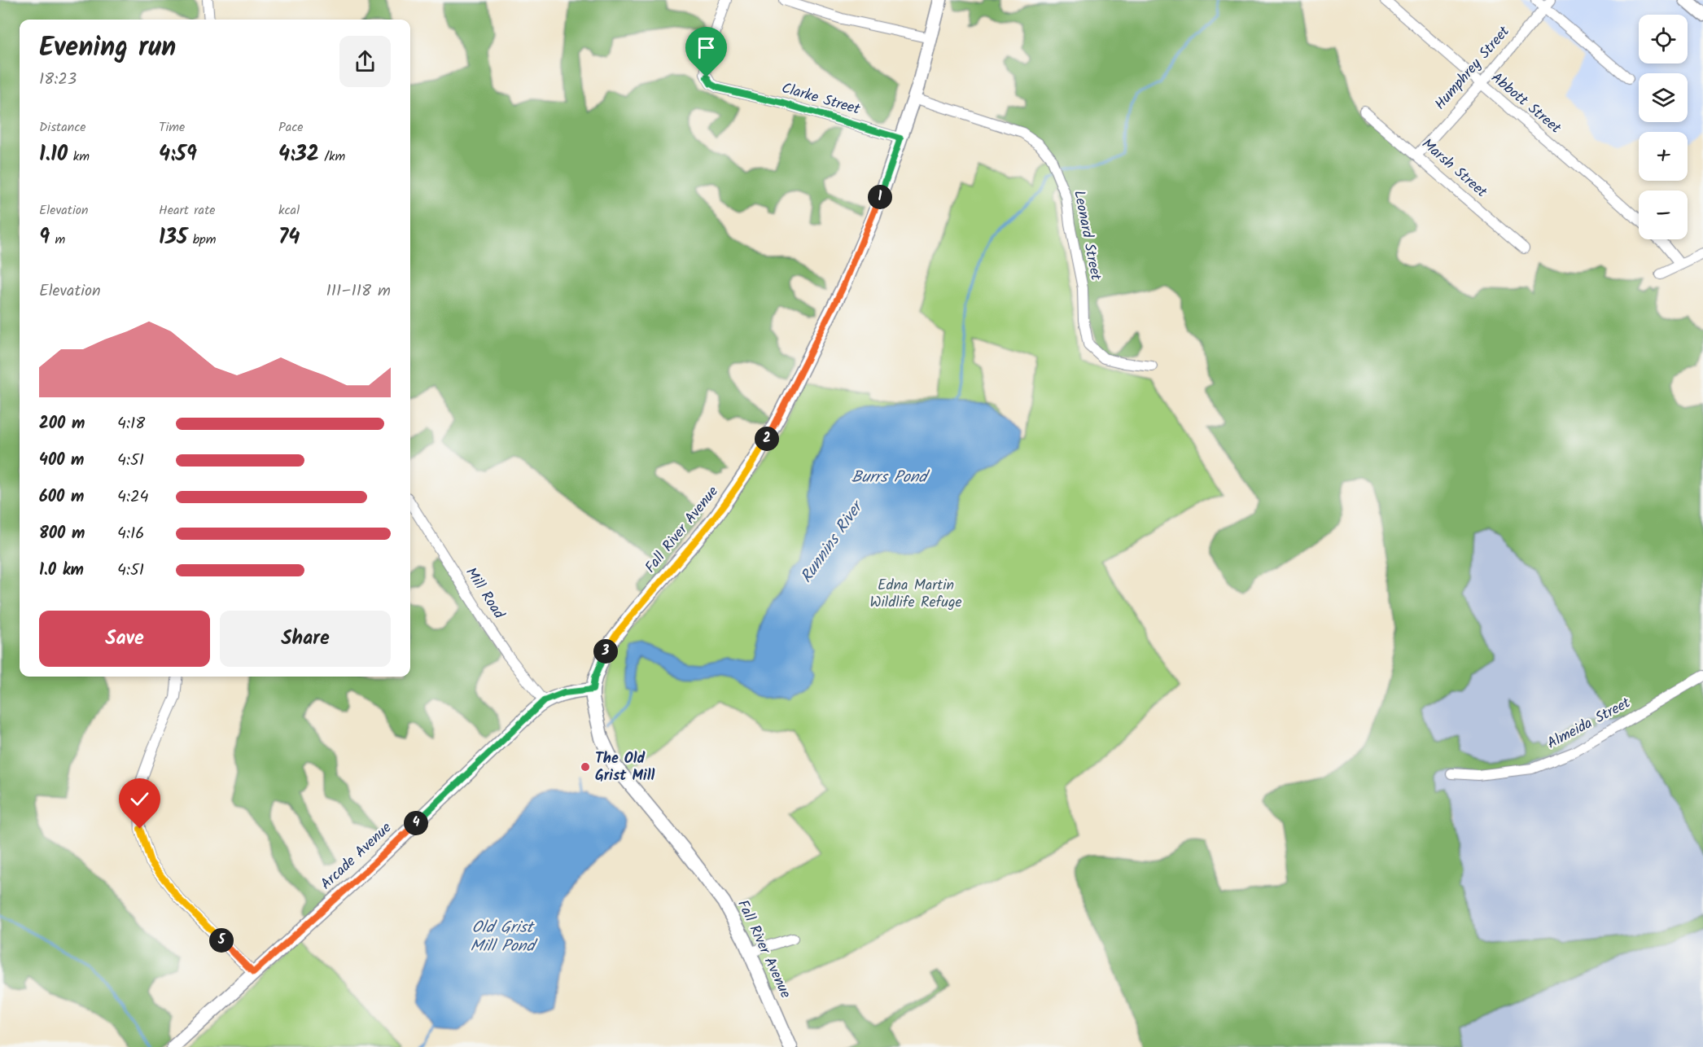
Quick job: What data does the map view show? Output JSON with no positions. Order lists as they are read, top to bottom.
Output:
{
  "streets": {
    "main road": ["Fall River Avenue", "Arcade Avenue"],
    "street": [
      "Humphrey Street",
      "Clarke Street",
      "Abbott Street",
      "Marsh Street",
      "Leonard Street",
      "Mill Road",
      "Almeida Street"
    ]
  },
  "crossings": [
    ["Humphrey Street", "Abbott Street"],
    ["Humphrey Street", "Marsh Street"],
    ["Clarke Street", "Fall River Avenue"],
    ["Leonard Street", "Fall River Avenue"],
    ["Fall River Avenue", "Arcade Avenue"],
    ["Mill Road", "Arcade Avenue"]
  ],
  "water": ["Burrs Pond", "Runnins River", "Old Grist Mill Pond"],
  "parks": ["Edna Martin Wildlife Refuge"],
  "places": ["The Old Grist Mill"],
  "page": {
    "map_buttons": ["+", "−"],
    "heading": ["Evening run", "18:23"],
    "stats": [
      ["Distance", "1.10 km"],
      ["Time", "4:59"],
      ["Pace", "4:32 /km"],
      ["Elevation", "9 m"],
      ["Heart rate", "135 bpm"],
      ["kcal", "74"]
    ],
    "pins": [
      "1",
      "2",
      "3",
      "4",
      "5"
    ],
    "chart": ["Elevation", "111–118 m"],
    "list": [
      {
        "name": "200 m",
        "note": "4:18"
      },
      {
        "name": "400 m",
        "note": "4:51"
      },
      {
        "name": "600 m",
        "note": "4:24"
      },
      {
        "name": "800 m",
        "note": "4:16"
      },
      {
        "name": "1.0 km",
        "note": "4:51"
      }
    ],
    "buttons": ["Save", "Share"]
  }
}
